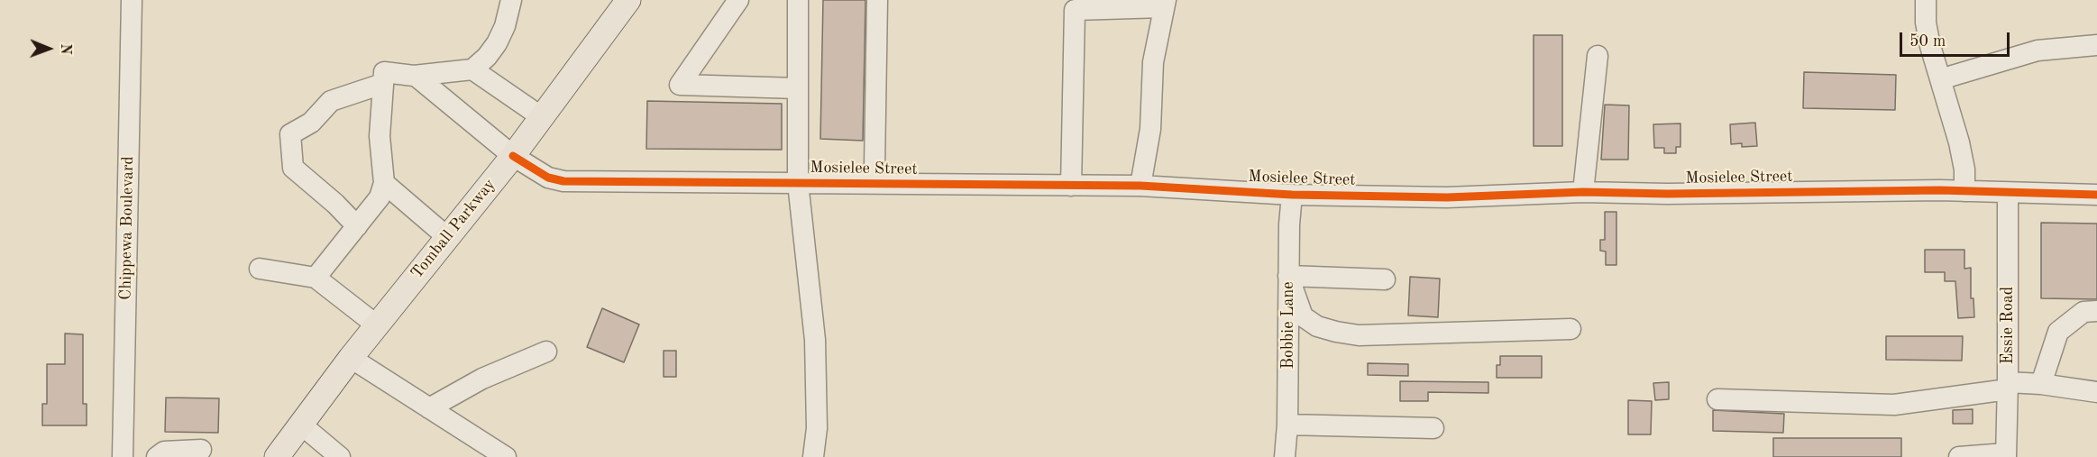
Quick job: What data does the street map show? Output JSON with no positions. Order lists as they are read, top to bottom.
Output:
{
  "streets": {
    "main road": ["Tomball Parkway"],
    "street": [
      "Mosielee Street",
      "Chippewa Boulevard",
      "Bobbie Lane",
      "Essie Road"
    ]
  },
  "crossings": [
    ["Mosielee Street", "Tomball Parkway"],
    ["Mosielee Street", "Bobbie Lane"],
    ["Mosielee Street", "Essie Road"]
  ],
  "scale_bar": "50 m",
  "north": "right"
}
